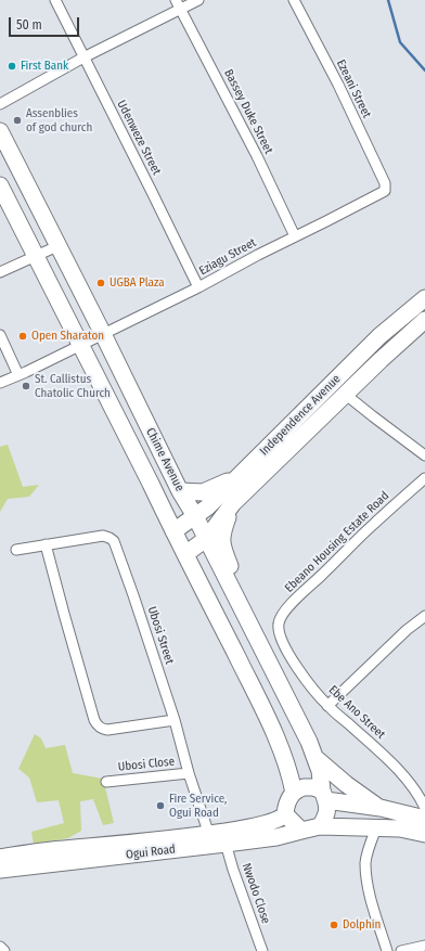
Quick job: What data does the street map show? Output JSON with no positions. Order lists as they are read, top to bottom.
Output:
{
  "streets": {
    "main road": ["Independence Avenue", "Chime Avenue", "Ogui Road"],
    "street": [
      "Ezeani Street",
      "Bassey Duke Street",
      "Udenweze Street",
      "Eziagu Street",
      "Ebeano Housing Estate Road",
      "Ubosi Street",
      "Ebe Ano Street",
      "Ubosi Close",
      "Nwodo Close"
    ]
  },
  "crossings": [
    ["Ezeani Street", "Eziagu Street"],
    ["Bassey Duke Street", "Eziagu Street"],
    ["Udenweze Street", "Eziagu Street"],
    ["Eziagu Street", "Chime Avenue"],
    ["Independence Avenue", "Chime Avenue"],
    ["Chime Avenue", "Ogui Road"],
    ["Ebeano Housing Estate Road", "Ebe Ano Street"],
    ["Ubosi Street", "Ubosi Close"],
    ["Ubosi Street", "Ogui Road"],
    ["Ubosi Street", "Nwodo Close"],
    ["Ogui Road", "Nwodo Close"]
  ],
  "places": [
    "First Bank",
    "Assenblies of god church",
    "UGBA Plaza",
    "Open Sharaton",
    "St. Callistus Chatolic Church",
    "Fire Service, Ogui Road",
    "Dolphin"
  ],
  "scale_bar": "50 m"
}
